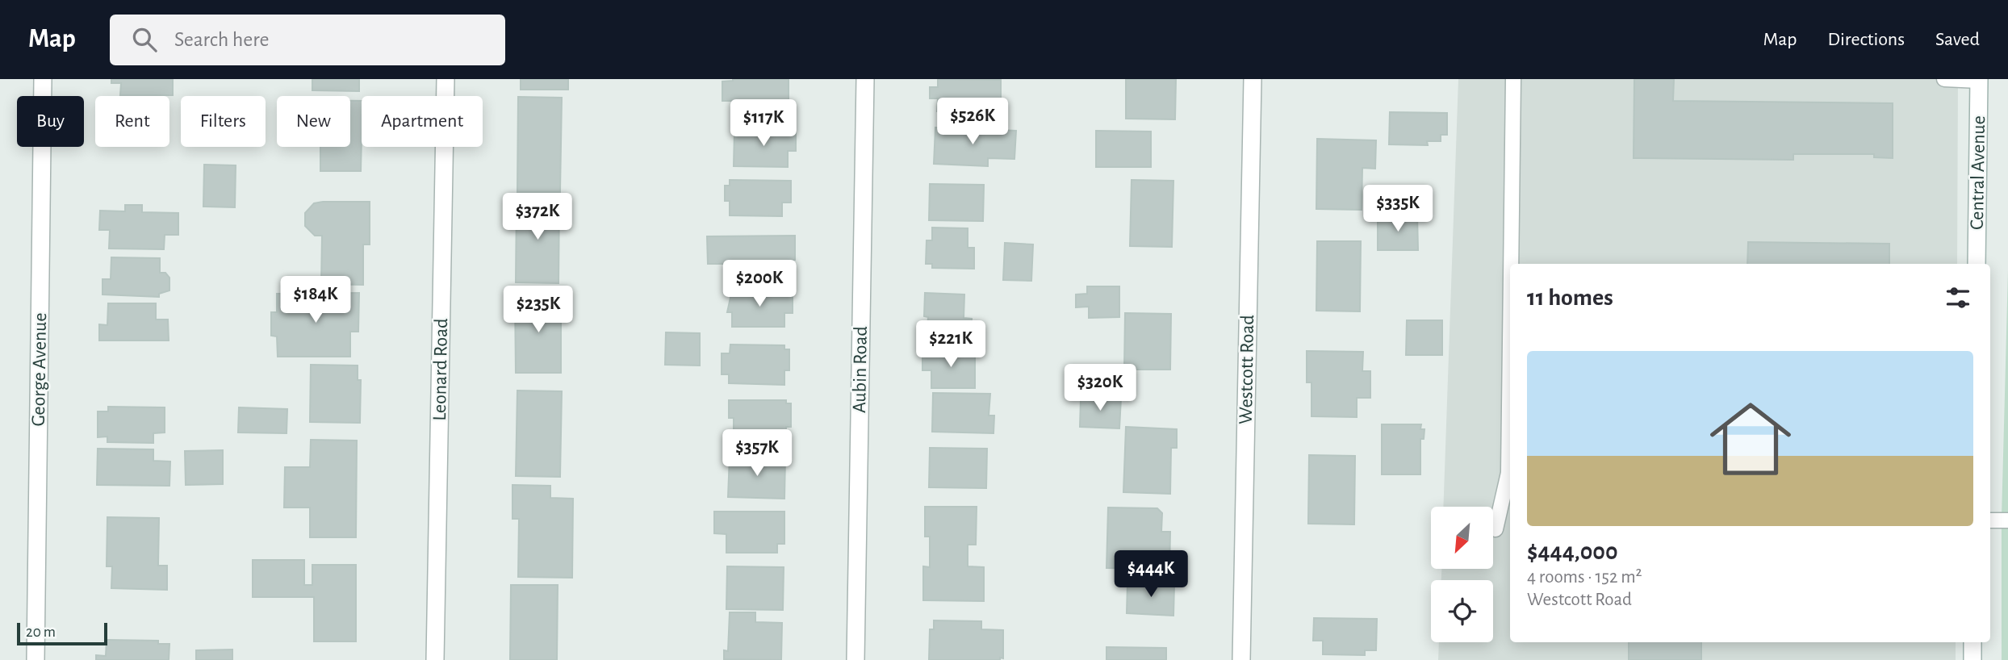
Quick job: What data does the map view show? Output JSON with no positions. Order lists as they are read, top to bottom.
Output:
{
  "streets": {
    "street": [
      "Central Avenue",
      "George Avenue",
      "Leonard Road",
      "Aubin Road",
      "Westcott Road"
    ]
  },
  "scale_bar": "20 m",
  "north": "bottom left",
  "page": {
    "header": "Map",
    "search": "Search here",
    "nav": ["Map", "Directions", "Saved"],
    "chip": [
      "Buy",
      "Rent",
      "Filters",
      "New",
      "Apartment"
    ],
    "price": [
      "$526K",
      "$117K",
      "$335K",
      "$372K",
      "$200K",
      "$184K",
      "$235K",
      "$221K",
      "$320K",
      "$357K",
      "$444K"
    ],
    "heading": "11 homes",
    "list": [
      {
        "name": "$444,000",
        "note": "4 rooms · 152 m² · Westcott Road"
      }
    ],
    "scale": "20 m"
  }
}
